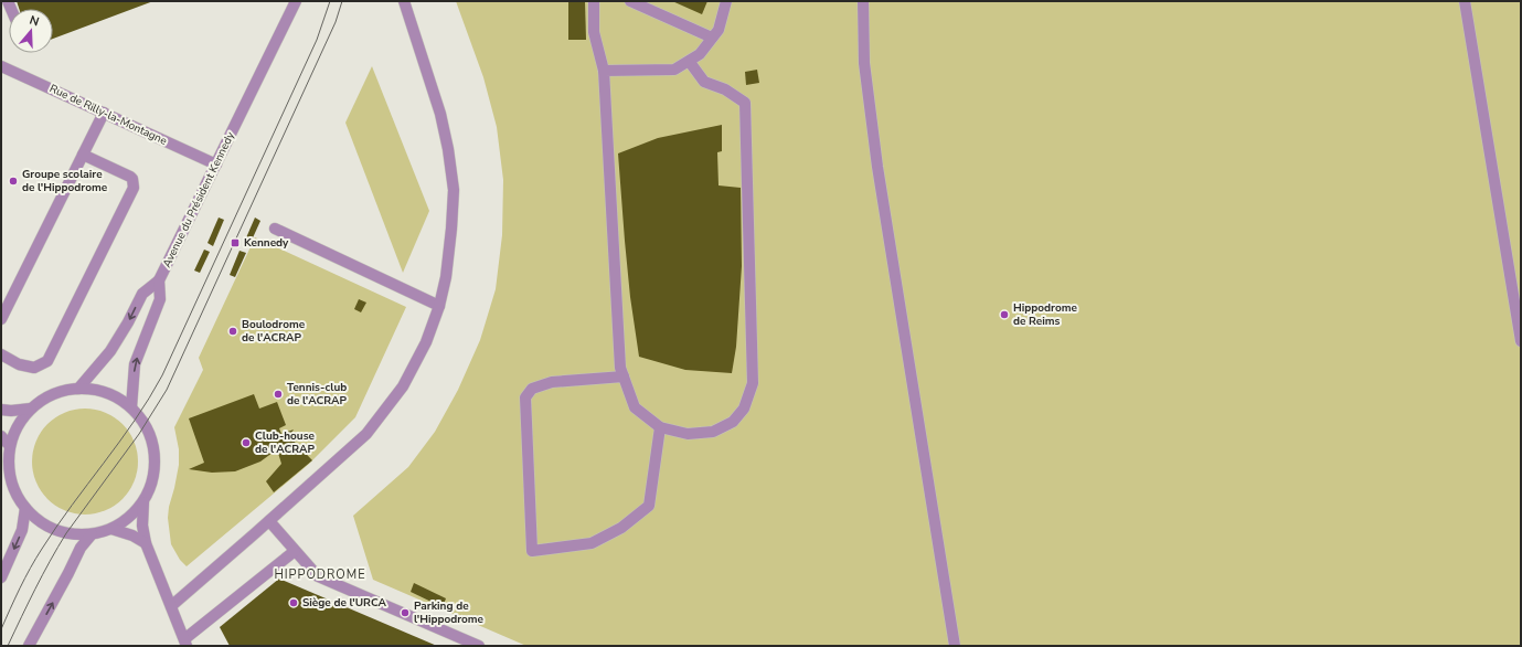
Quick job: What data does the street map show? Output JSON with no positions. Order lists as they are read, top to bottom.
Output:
{
  "streets": {
    "street": ["Rue de Rilly-la-Montagne", "Avenue du Président Kennedy"]
  },
  "crossings": [
    ["Rue de Rilly-la-Montagne", "Avenue du Président Kennedy"]
  ],
  "districts": ["HIPPODROME"],
  "places": {
    "other": [
      "Groupe scolaire de l'Hippodrome",
      "Hippodrome de Reims",
      "Boulodrome de l'ACRAP",
      "Tennis-club de l'ACRAP",
      "Club-house de l'ACRAP",
      "Siège de l'URCA",
      "Parking de l'Hippodrome"
    ],
    "transit": ["Kennedy"]
  },
  "north": "top"
}
